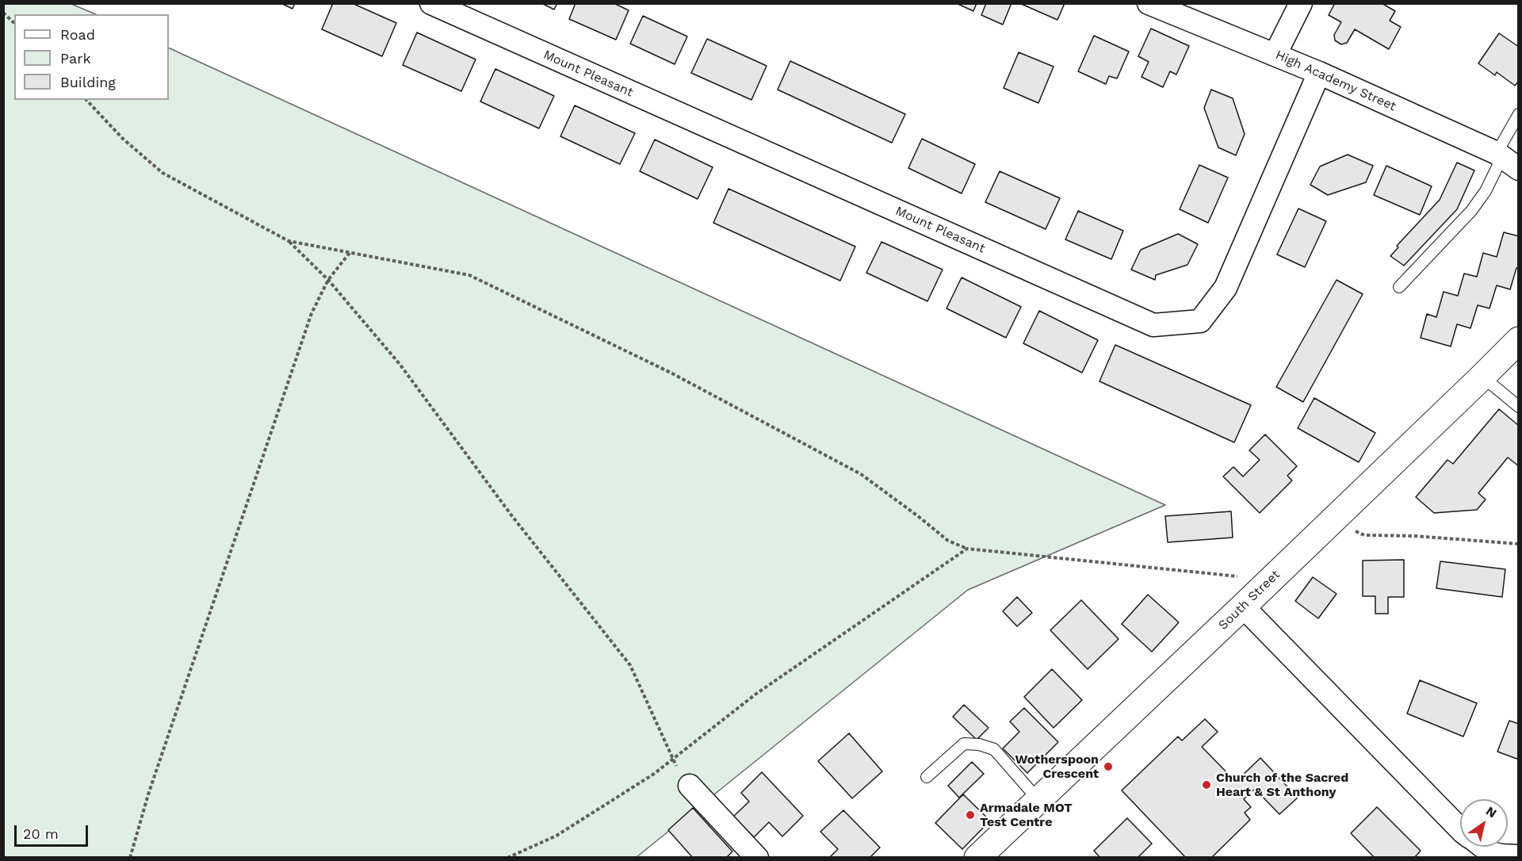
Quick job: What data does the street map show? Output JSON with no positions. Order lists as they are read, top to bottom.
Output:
{
  "streets": {
    "main road": ["South Street"],
    "street": ["Mount Pleasant", "High Academy Street"]
  },
  "crossings": [
    ["Mount Pleasant", "High Academy Street"]
  ],
  "places": ["Wotherspoon Crescent", "Church of the Sacred Heart & St Anthony", "Armadale MOT Test Centre"],
  "legend": ["Road", "Park", "Building"],
  "scale_bar": "20 m",
  "north": "top right"
}
